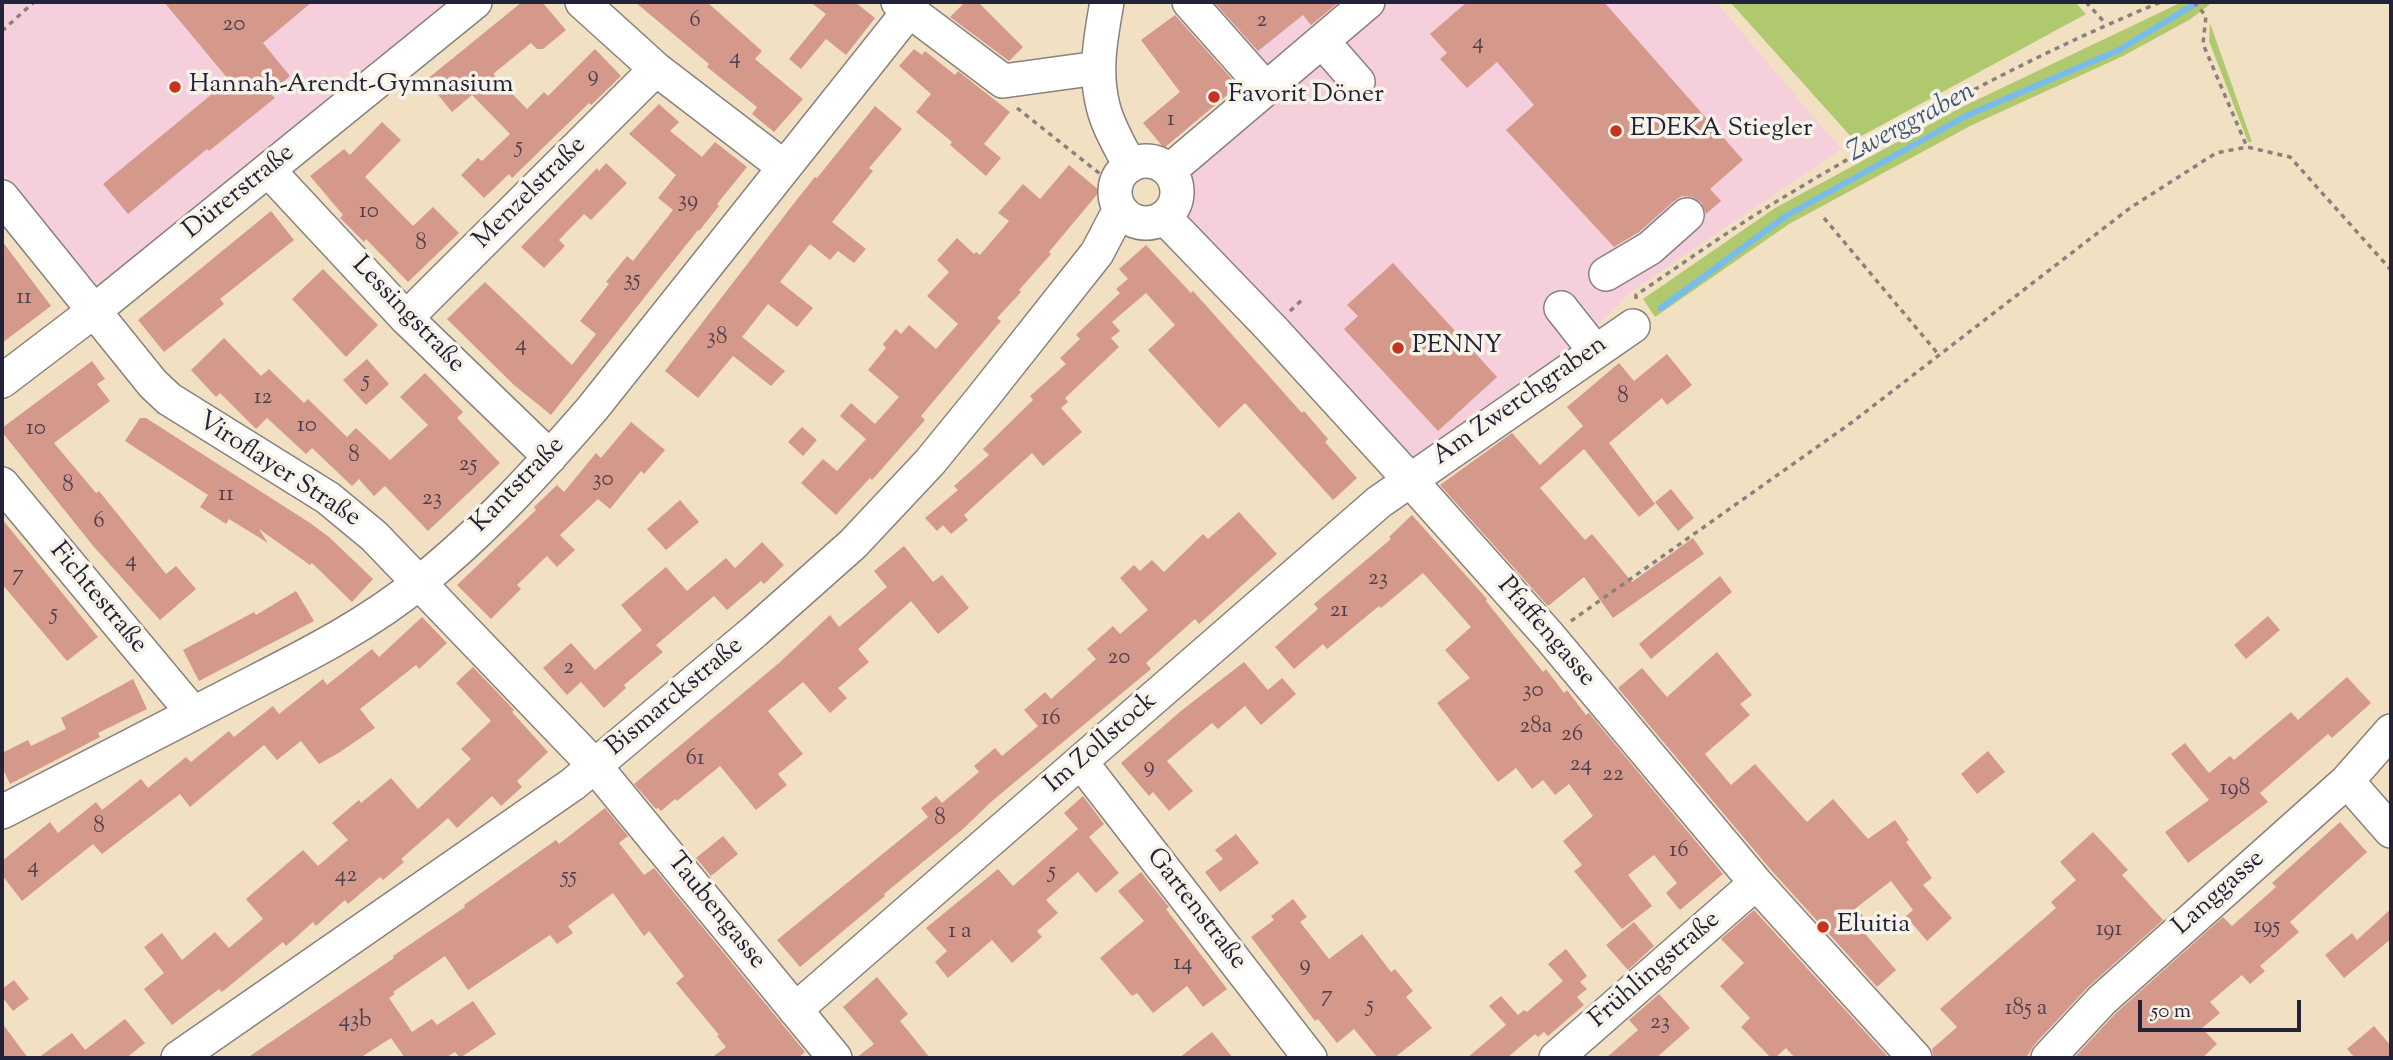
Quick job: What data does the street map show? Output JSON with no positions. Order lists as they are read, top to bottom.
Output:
{
  "streets": {
    "street": [
      "Dürerstraße",
      "Menzelstraße",
      "Lessingstraße",
      "Am Zwerchgraben",
      "Viroflayer Straße",
      "Kantstraße",
      "Fichtestraße",
      "Pfaffengasse",
      "Bismarckstraße",
      "Im Zollstock",
      "Langgasse",
      "Gartenstraße",
      "Taubengasse",
      "Frühlingstraße"
    ]
  },
  "crossings": [
    ["Dürerstraße", "Lessingstraße"],
    ["Dürerstraße", "Viroflayer Straße"],
    ["Menzelstraße", "Lessingstraße"],
    ["Lessingstraße", "Kantstraße"],
    ["Am Zwerchgraben", "Pfaffengasse"],
    ["Am Zwerchgraben", "Im Zollstock"],
    ["Viroflayer Straße", "Kantstraße"],
    ["Viroflayer Straße", "Bismarckstraße"],
    ["Viroflayer Straße", "Taubengasse"],
    ["Kantstraße", "Fichtestraße"],
    ["Pfaffengasse", "Bismarckstraße"],
    ["Pfaffengasse", "Im Zollstock"],
    ["Pfaffengasse", "Frühlingstraße"],
    ["Bismarckstraße", "Taubengasse"],
    ["Im Zollstock", "Gartenstraße"],
    ["Im Zollstock", "Taubengasse"]
  ],
  "water": ["Zwerggraben"],
  "places": [
    "Hannah-Arendt-Gymnasium",
    "Favorit Döner",
    "EDEKA Stiegler",
    "PENNY",
    "Eluitia"
  ],
  "house_numbers": [
    "6",
    "2",
    "20",
    "4",
    "4",
    "9",
    "1",
    "5",
    "39",
    "10",
    "8",
    "35",
    "11",
    "38",
    "4",
    "5",
    "8",
    "12",
    "10",
    "10",
    "8",
    "25",
    "30",
    "8",
    "11",
    "23",
    "6",
    "4",
    "7",
    "23",
    "21",
    "5",
    "20",
    "2",
    "30",
    "16",
    "28a",
    "26",
    "61",
    "24",
    "9",
    "22",
    "198",
    "8",
    "8",
    "16",
    "4",
    "5",
    "42",
    "55",
    "195",
    "191",
    "1 a",
    "14",
    "9",
    "7",
    "5",
    "185 a",
    "43b",
    "23"
  ],
  "scale_bar": "50 m"
}
